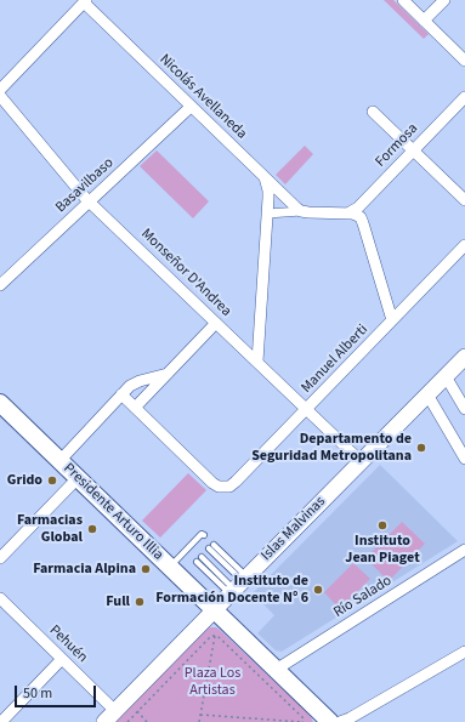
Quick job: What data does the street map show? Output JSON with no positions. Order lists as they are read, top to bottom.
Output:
{
  "streets": {
    "main road": ["Presidente Arturo Illia", "Islas Malvinas"],
    "street": [
      "Nicolás Avellaneda",
      "Formosa",
      "Basavilbaso",
      "Monseñor D'Andrea",
      "Manuel Alberti",
      "Río Salado",
      "Pehuén"
    ]
  },
  "crossings": [
    ["Nicolás Avellaneda", "Basavilbaso"],
    ["Basavilbaso", "Monseñor D'Andrea"],
    ["Monseñor D'Andrea", "Manuel Alberti"],
    ["Monseñor D'Andrea", "Islas Malvinas"],
    ["Presidente Arturo Illia", "Islas Malvinas"],
    ["Presidente Arturo Illia", "Río Salado"],
    ["Islas Malvinas", "Pehuén"]
  ],
  "parks": ["Plaza Los Artistas"],
  "places": [
    "Departamento de Seguridad Metropolitana",
    "Grido",
    "Instituto Jean Piaget",
    "Farmacias Global",
    "Farmacia Alpina",
    "Instituto de Formación Docente N° 6",
    "Full"
  ],
  "scale_bar": "50 m"
}
